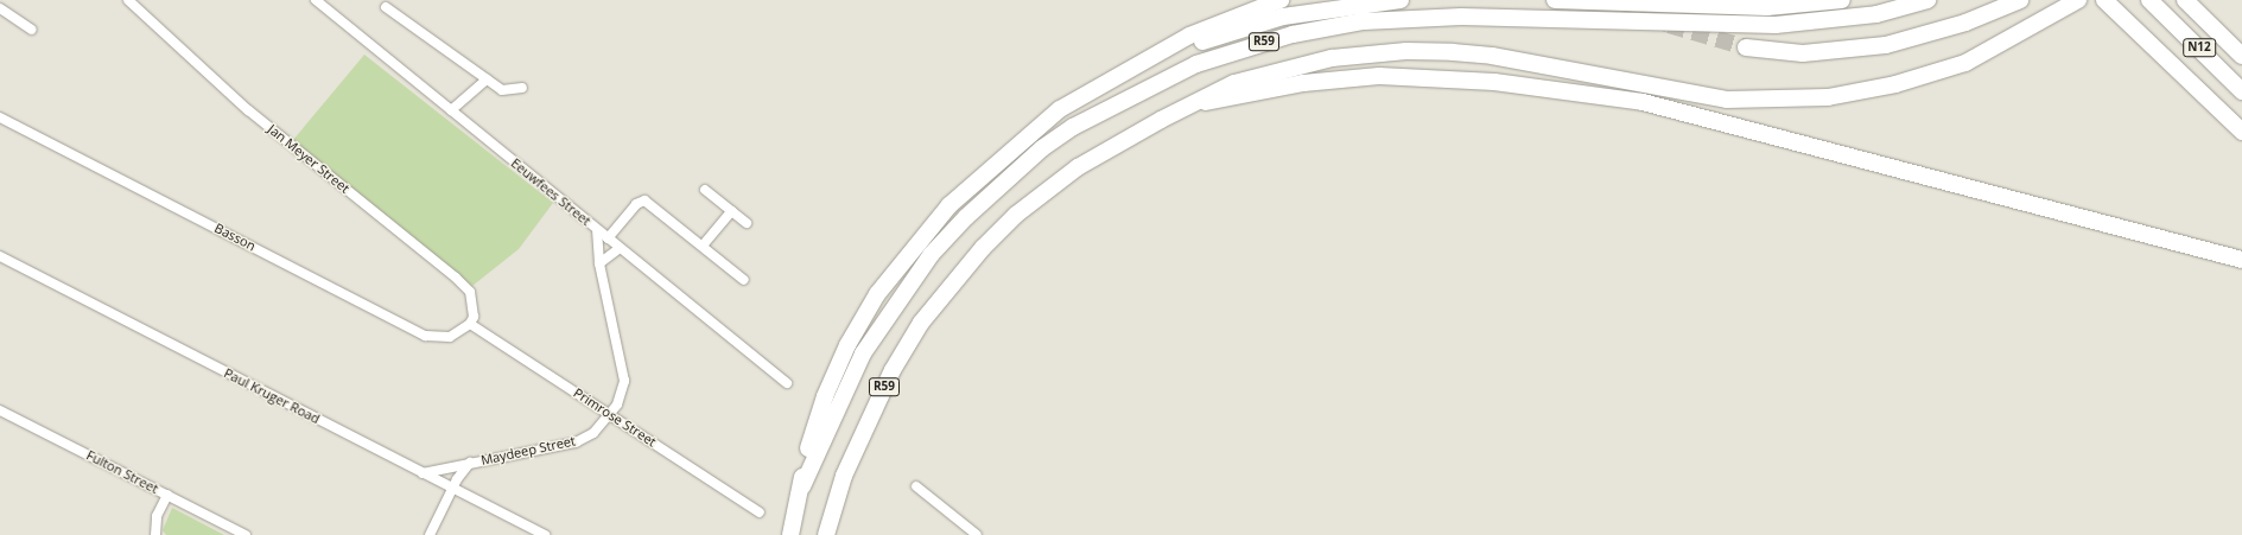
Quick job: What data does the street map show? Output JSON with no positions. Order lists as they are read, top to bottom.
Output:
{
  "streets": {
    "highway": ["R59", "N12"],
    "street": [
      "Jan Meyer Street",
      "Eeuwfees Street",
      "Basson",
      "Paul Kruger Road",
      "Primrose Street",
      "Maydeep Street",
      "Fulton Street"
    ]
  },
  "crossings": [
    ["Jan Meyer Street", "Basson"],
    ["Jan Meyer Street", "Primrose Street"],
    ["Eeuwfees Street", "Maydeep Street"],
    ["Basson", "Primrose Street"],
    ["Paul Kruger Road", "Maydeep Street"],
    ["Primrose Street", "Maydeep Street"]
  ]
}
